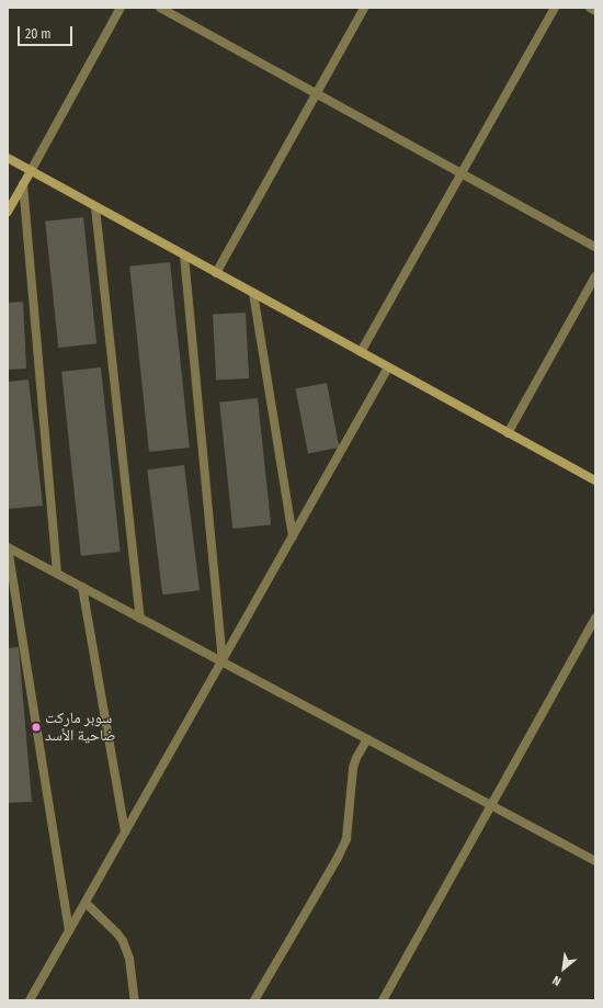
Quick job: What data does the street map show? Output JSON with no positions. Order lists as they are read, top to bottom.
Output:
{
  "places": ["سوبر ماركت ضاحية الأسد"],
  "scale_bar": "20 m",
  "north": "bottom left"
}
